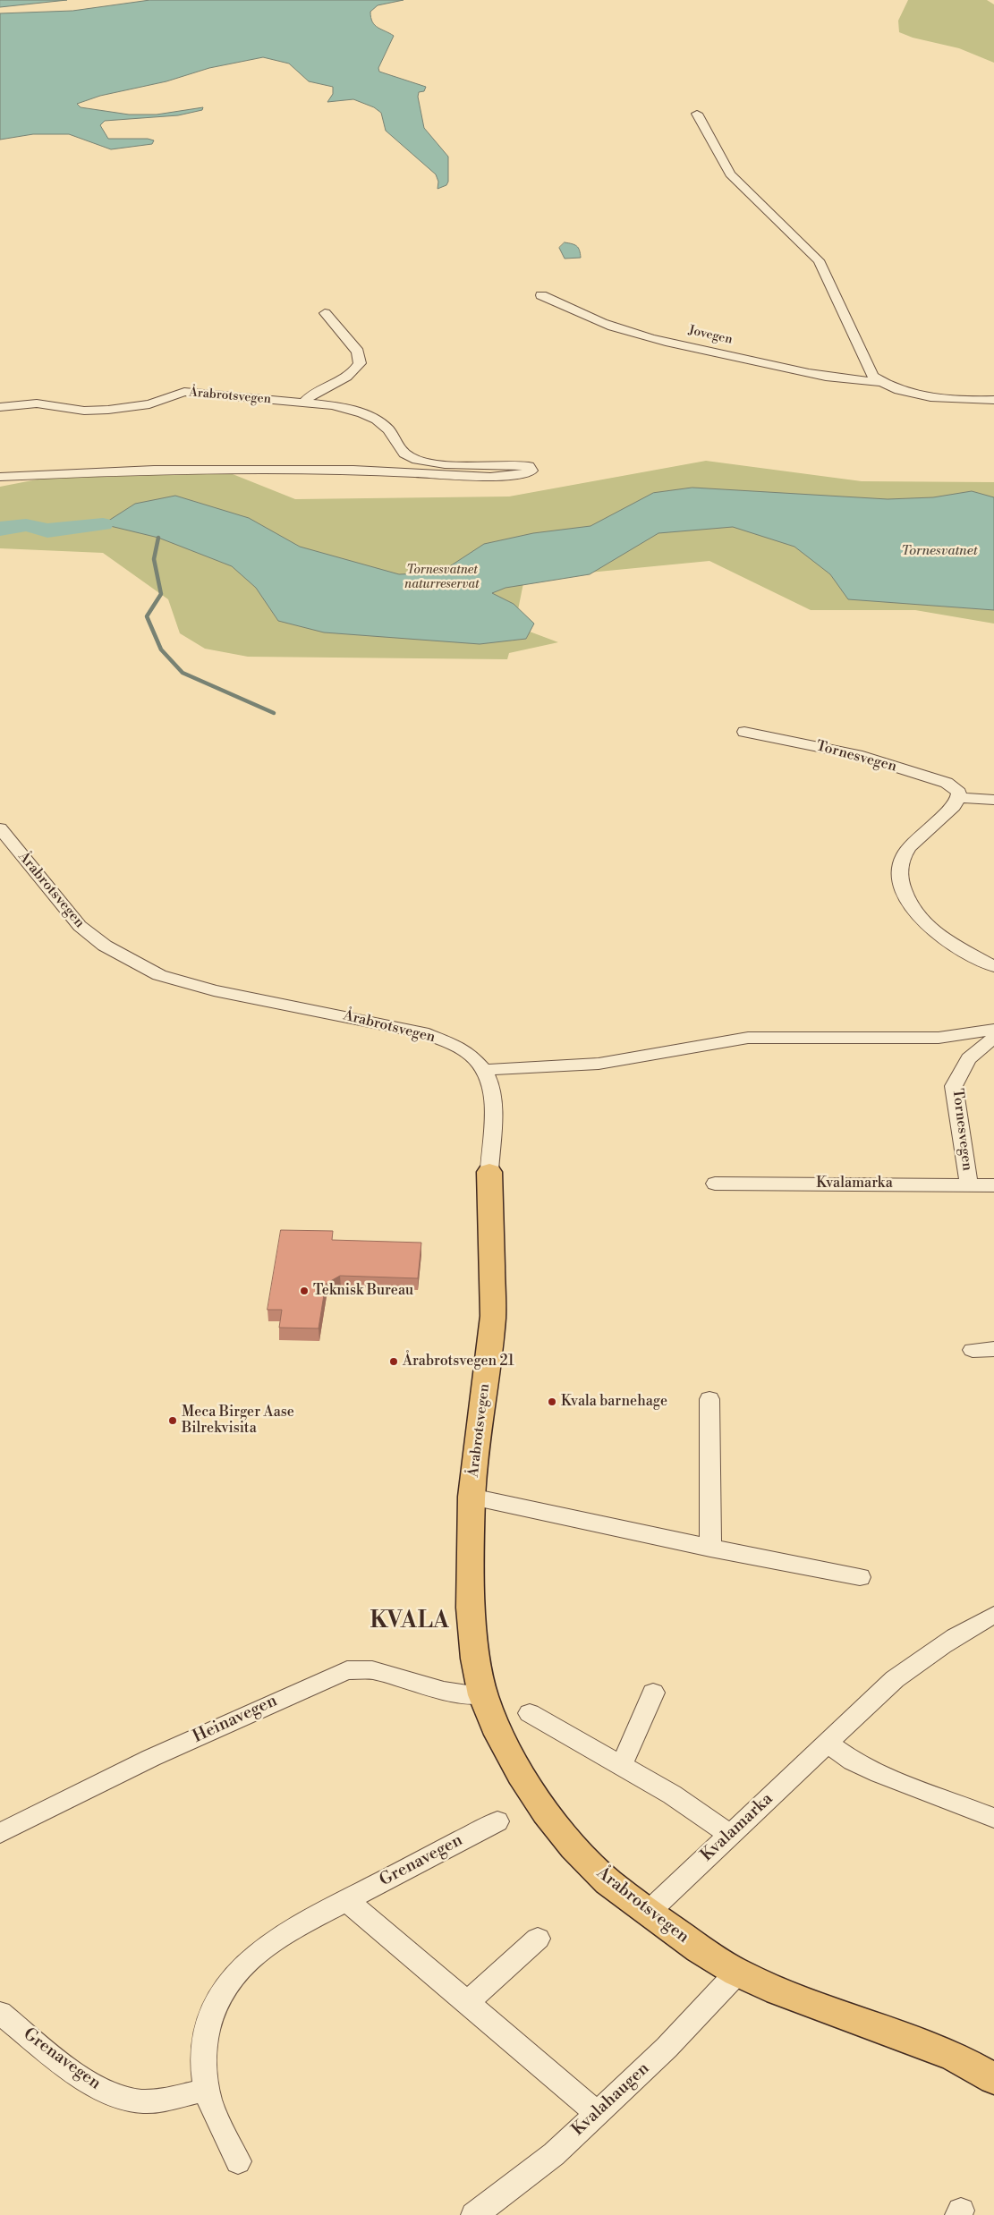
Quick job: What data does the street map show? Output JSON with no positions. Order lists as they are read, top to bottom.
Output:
{
  "streets": {
    "main road": ["Årabrotsvegen"],
    "street": [
      "Jovegen",
      "Tornesvegen",
      "Kvalamarka",
      "Heinavegen",
      "Grenavegen",
      "Kvalahaugen"
    ]
  },
  "crossings": [
    ["Årabrotsvegen", "Kvalamarka"],
    ["Årabrotsvegen", "Heinavegen"],
    ["Årabrotsvegen", "Kvalahaugen"],
    ["Tornesvegen", "Kvalamarka"]
  ],
  "districts": ["KVALA"],
  "water": ["Tornesvatnet"],
  "parks": ["Tornesvatnet naturreservat"],
  "places": [
    "Teknisk Bureau",
    "Årabrotsvegen 21",
    "Kvala barnehage",
    "Meca Birger Aase Bilrekvisita"
  ]
}
